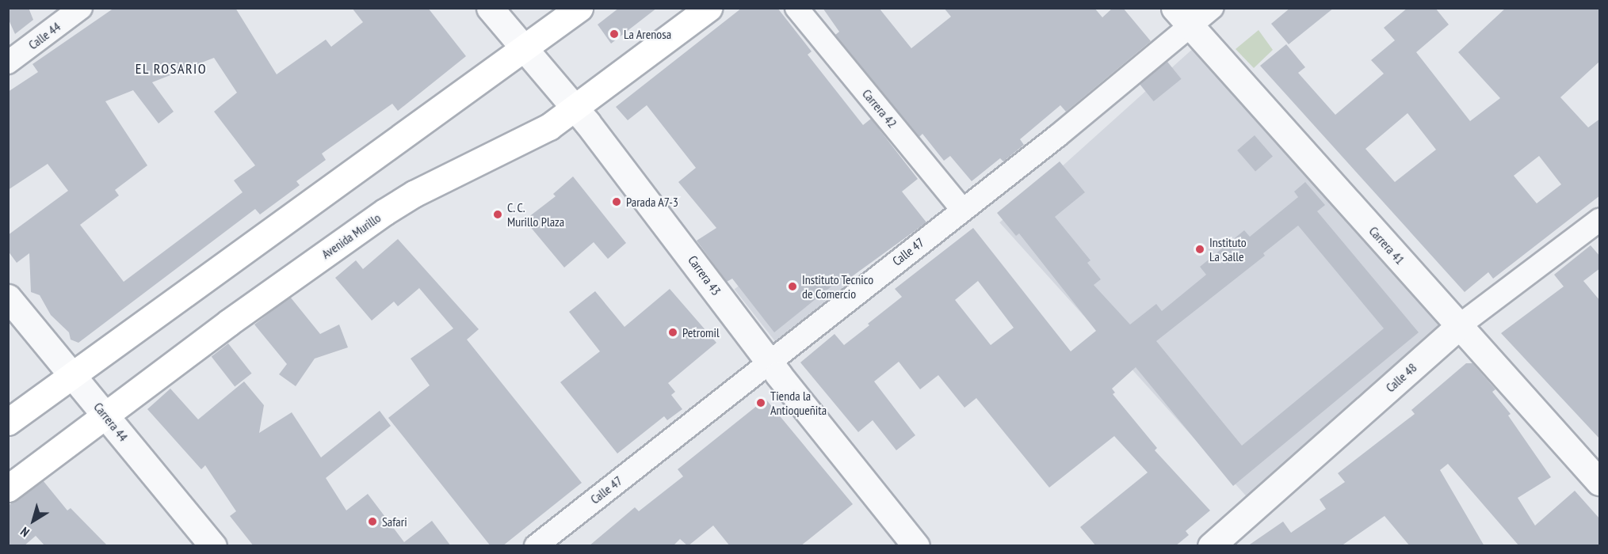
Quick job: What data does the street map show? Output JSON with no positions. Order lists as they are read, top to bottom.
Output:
{
  "streets": {
    "main road": ["Avenida Murillo"],
    "street": [
      "Calle 44",
      "Carrera 42",
      "Carrera 41",
      "Calle 47",
      "Carrera 43",
      "Calle 48",
      "Carrera 44"
    ]
  },
  "crossings": [
    ["Carrera 42", "Calle 47"],
    ["Avenida Murillo", "Carrera 43"],
    ["Avenida Murillo", "Carrera 44"],
    ["Carrera 41", "Calle 47"],
    ["Carrera 41", "Calle 48"],
    ["Calle 47", "Carrera 43"]
  ],
  "districts": ["EL ROSARIO"],
  "places": [
    "La Arenosa",
    "Parada A7-3",
    "C. C. Murillo Plaza",
    "Instituto La Salle",
    "Instituto Tecnico de Comercio",
    "Petromil",
    "Tienda la Antioqueñita",
    "Safari"
  ],
  "north": "bottom left"
}
